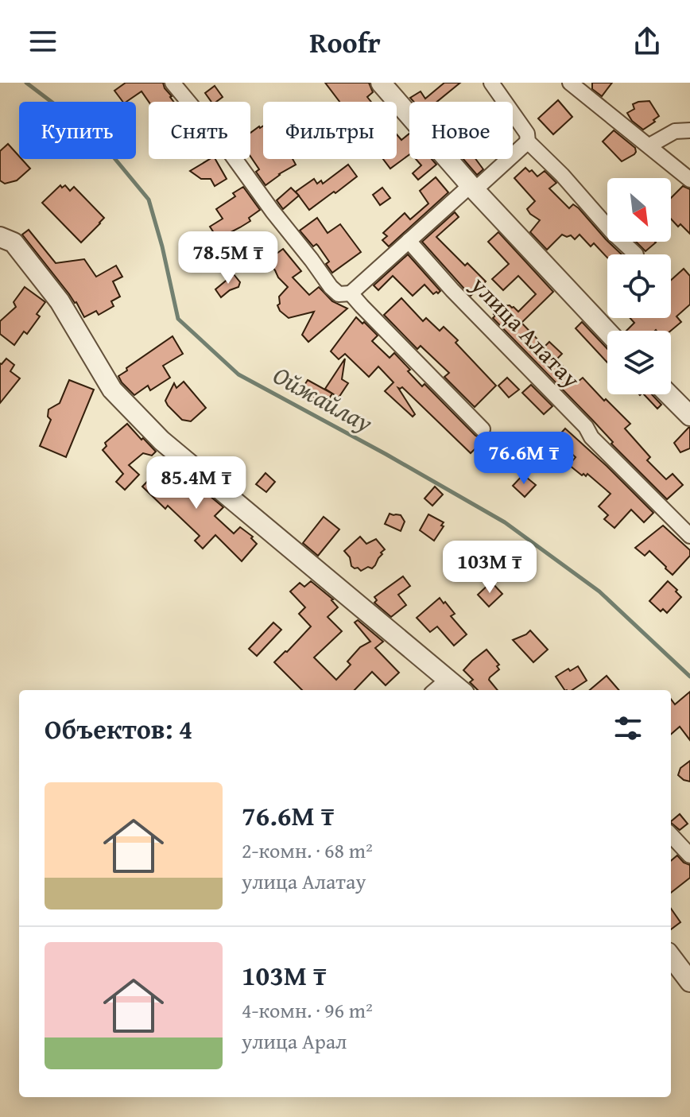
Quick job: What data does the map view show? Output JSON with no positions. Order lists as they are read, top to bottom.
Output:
{
  "streets": {
    "street": ["улица Алатау"]
  },
  "water": ["Ойжайлау"],
  "north": "bottom right",
  "page": {
    "header": "Roofr",
    "chip": [
      "Купить",
      "Снять",
      "Фильтры",
      "Новое"
    ],
    "price": [
      "78.5M ₸",
      "76.6M ₸",
      "85.4M ₸",
      "103M ₸"
    ],
    "heading": "Объектов: 4",
    "list": [
      {
        "name": "76.6M ₸",
        "note": "2-комн. · 68 m² · улица Алатау"
      },
      {
        "name": "103M ₸",
        "note": "4-комн. · 96 m² · улица Арал"
      }
    ]
  }
}
